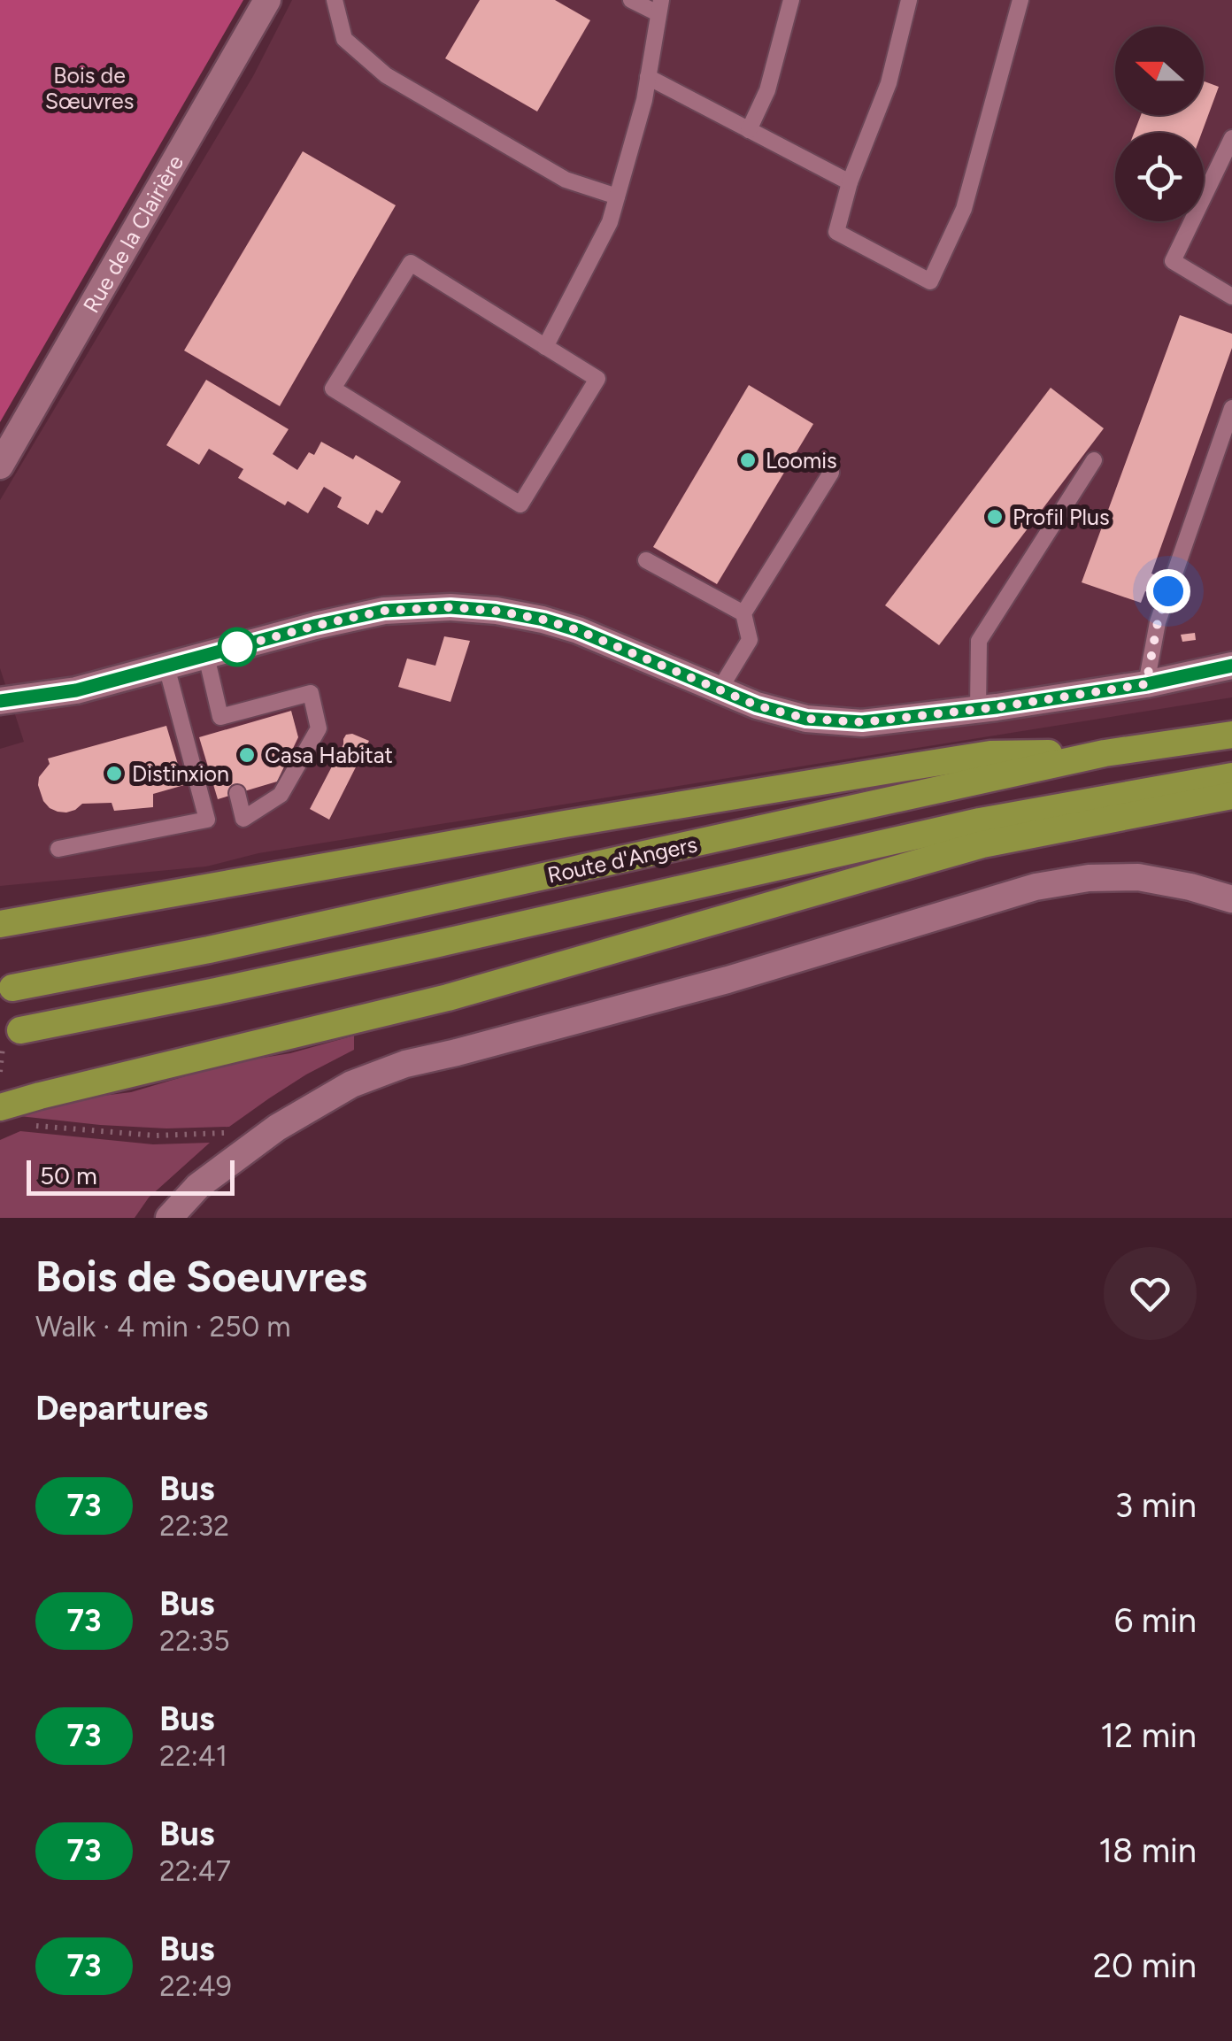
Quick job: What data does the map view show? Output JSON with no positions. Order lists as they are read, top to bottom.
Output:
{
  "streets": {
    "highway": ["Route d'Angers"],
    "street": ["Rue de la Clairière"]
  },
  "parks": ["Bois de Sœuvres"],
  "places": [
    "Loomis",
    "Profil Plus",
    "Casa Habitat",
    "Distinxion"
  ],
  "lines": ["bus line 73"],
  "scale_bar": "50 m",
  "north": "left",
  "page": {
    "scale": "50 m",
    "heading": [
      ["Bois de Soeuvres", "Walk · 4 min · 250 m"],
      "Departures"
    ],
    "list": [
      {
        "mark": "73",
        "name": "Bus",
        "note": "22:32",
        "value": "3 min"
      },
      {
        "mark": "73",
        "name": "Bus",
        "note": "22:35",
        "value": "6 min"
      },
      {
        "mark": "73",
        "name": "Bus",
        "note": "22:41",
        "value": "12 min"
      },
      {
        "mark": "73",
        "name": "Bus",
        "note": "22:47",
        "value": "18 min"
      },
      {
        "mark": "73",
        "name": "Bus",
        "note": "22:49",
        "value": "20 min"
      }
    ]
  }
}
